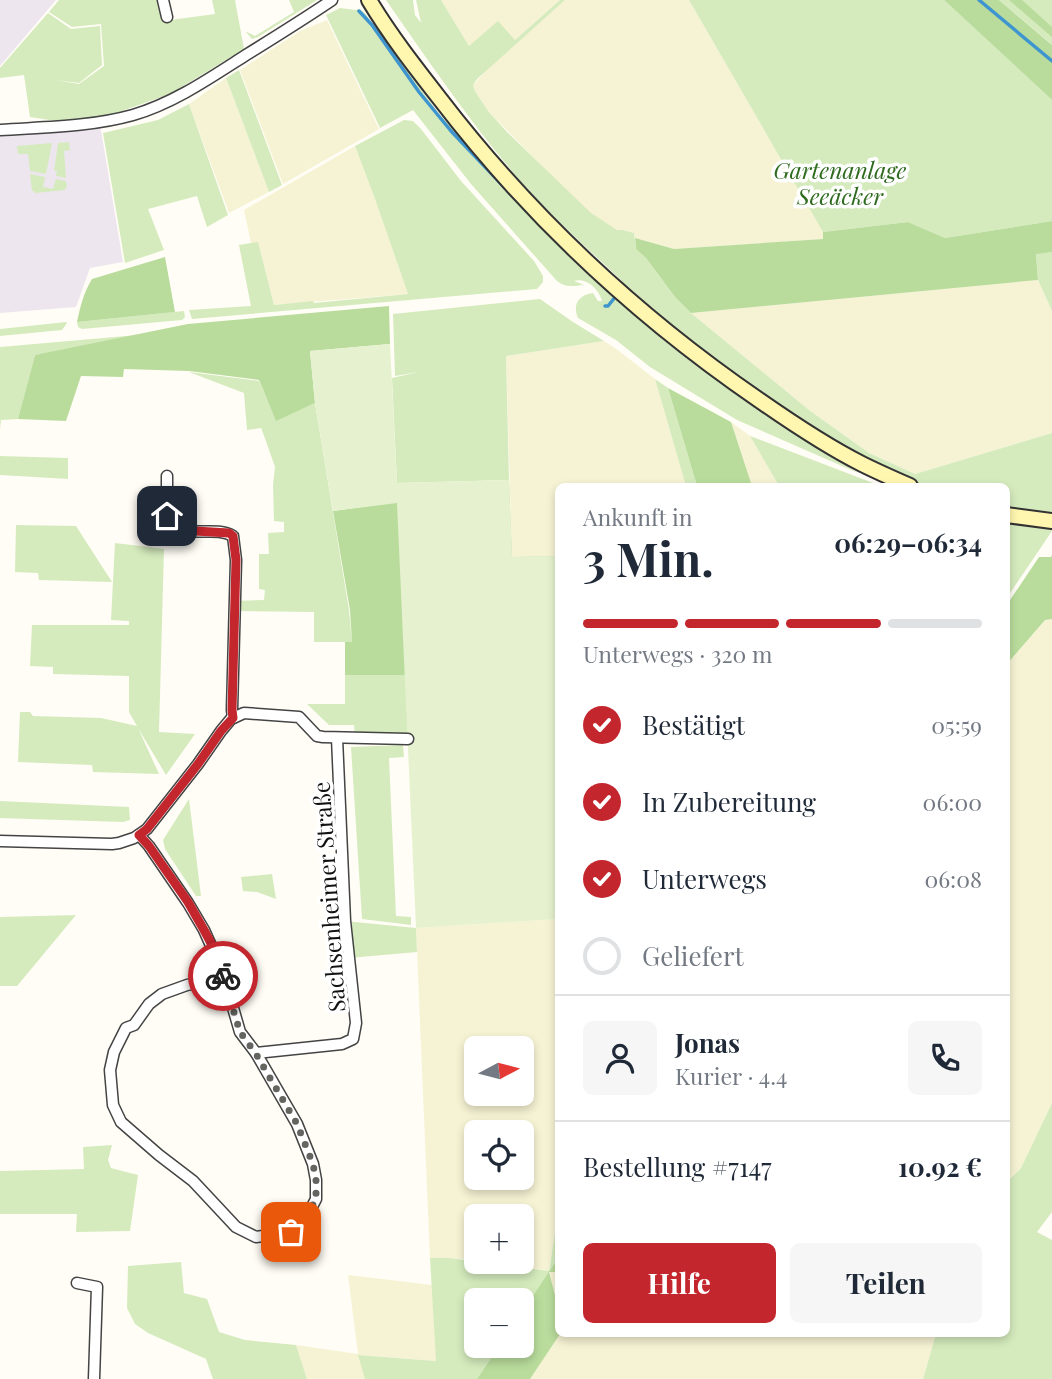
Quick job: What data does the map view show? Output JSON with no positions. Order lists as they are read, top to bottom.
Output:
{
  "streets": {
    "street": ["Sachsenheimer Straße"]
  },
  "parks": ["Gartenanlage Seeäcker"],
  "north": "right",
  "page": {
    "heading": ["3 Min.", "Ankunft in", "06:29–06:34"],
    "panel": [
      "Jonas",
      "Kurier · 4.4",
      "Bestellung #7147",
      "10.92 €"
    ],
    "bar": "Unterwegs · 320 m",
    "list": [
      ["Bestätigt", "05:59"],
      ["In Zubereitung", "06:00"],
      ["Unterwegs", "06:08"],
      "Geliefert"
    ],
    "map_buttons": ["+", "−"],
    "buttons": ["Hilfe", "Teilen"]
  }
}
